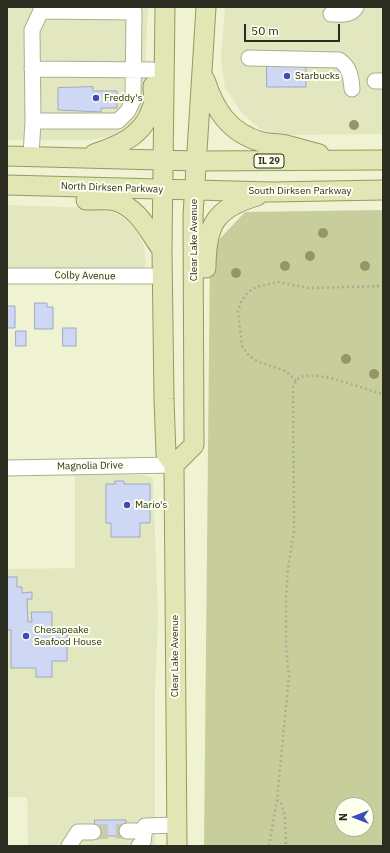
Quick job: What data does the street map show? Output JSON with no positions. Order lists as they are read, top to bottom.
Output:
{
  "streets": {
    "main road": [
      "IL 29",
      "North Dirksen Parkway",
      "South Dirksen Parkway",
      "Clear Lake Avenue"
    ],
    "street": ["Colby Avenue", "Magnolia Drive"]
  },
  "crossings": [
    ["IL 29", "Clear Lake Avenue"],
    ["North Dirksen Parkway", "South Dirksen Parkway"],
    ["North Dirksen Parkway", "Clear Lake Avenue"],
    ["Clear Lake Avenue", "Colby Avenue"],
    ["Clear Lake Avenue", "Magnolia Drive"]
  ],
  "places": [
    "Starbucks",
    "Freddy's",
    "Mario's",
    "Chesapeake Seafood House"
  ],
  "scale_bar": "50 m",
  "north": "left"
}
